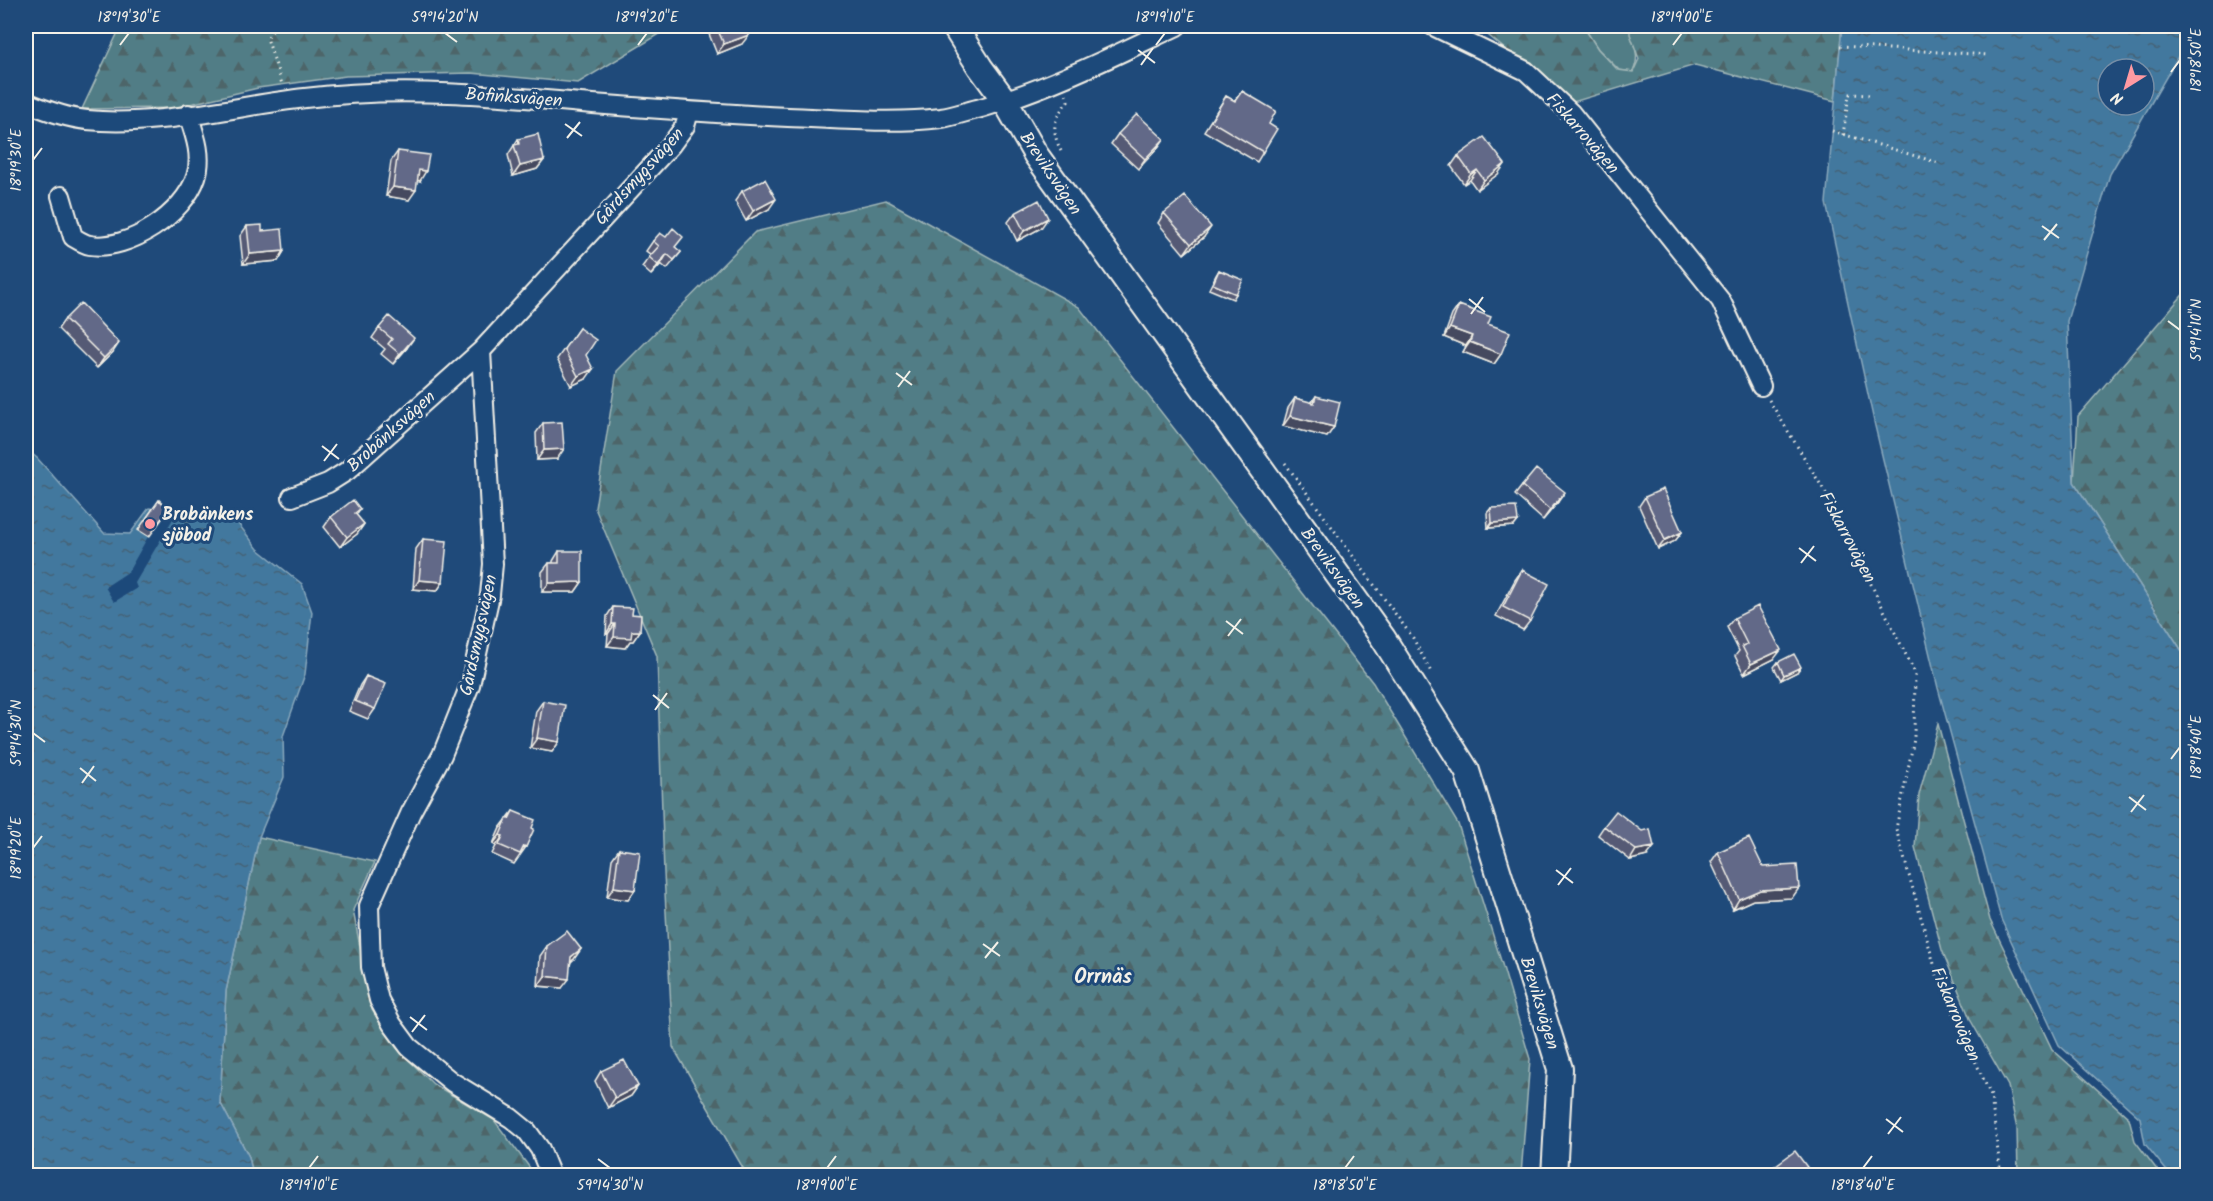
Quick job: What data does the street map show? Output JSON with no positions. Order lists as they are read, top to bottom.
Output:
{
  "streets": {
    "main road": ["Breviksvägen"],
    "street": [
      "Bofinksvägen",
      "Fiskarrovägen",
      "Gärdsmygsvägen",
      "Brobänksvägen"
    ]
  },
  "crossings": [
    ["Bofinksvägen", "Breviksvägen"],
    ["Bofinksvägen", "Gärdsmygsvägen"],
    ["Gärdsmygsvägen", "Brobänksvägen"]
  ],
  "districts": ["Orrnäs"],
  "places": ["Brobänkens sjöbod"],
  "north": "bottom left",
  "coordinates": [
    "18°19'30\"E",
    "59°14'20\"N",
    "18°19'20\"E",
    "18°19'10\"E",
    "18°19'00\"E",
    "18°18'50\"E",
    "59°14'10\"N",
    "59°14'30\"N",
    "18°18'40\"E"
  ]
}
